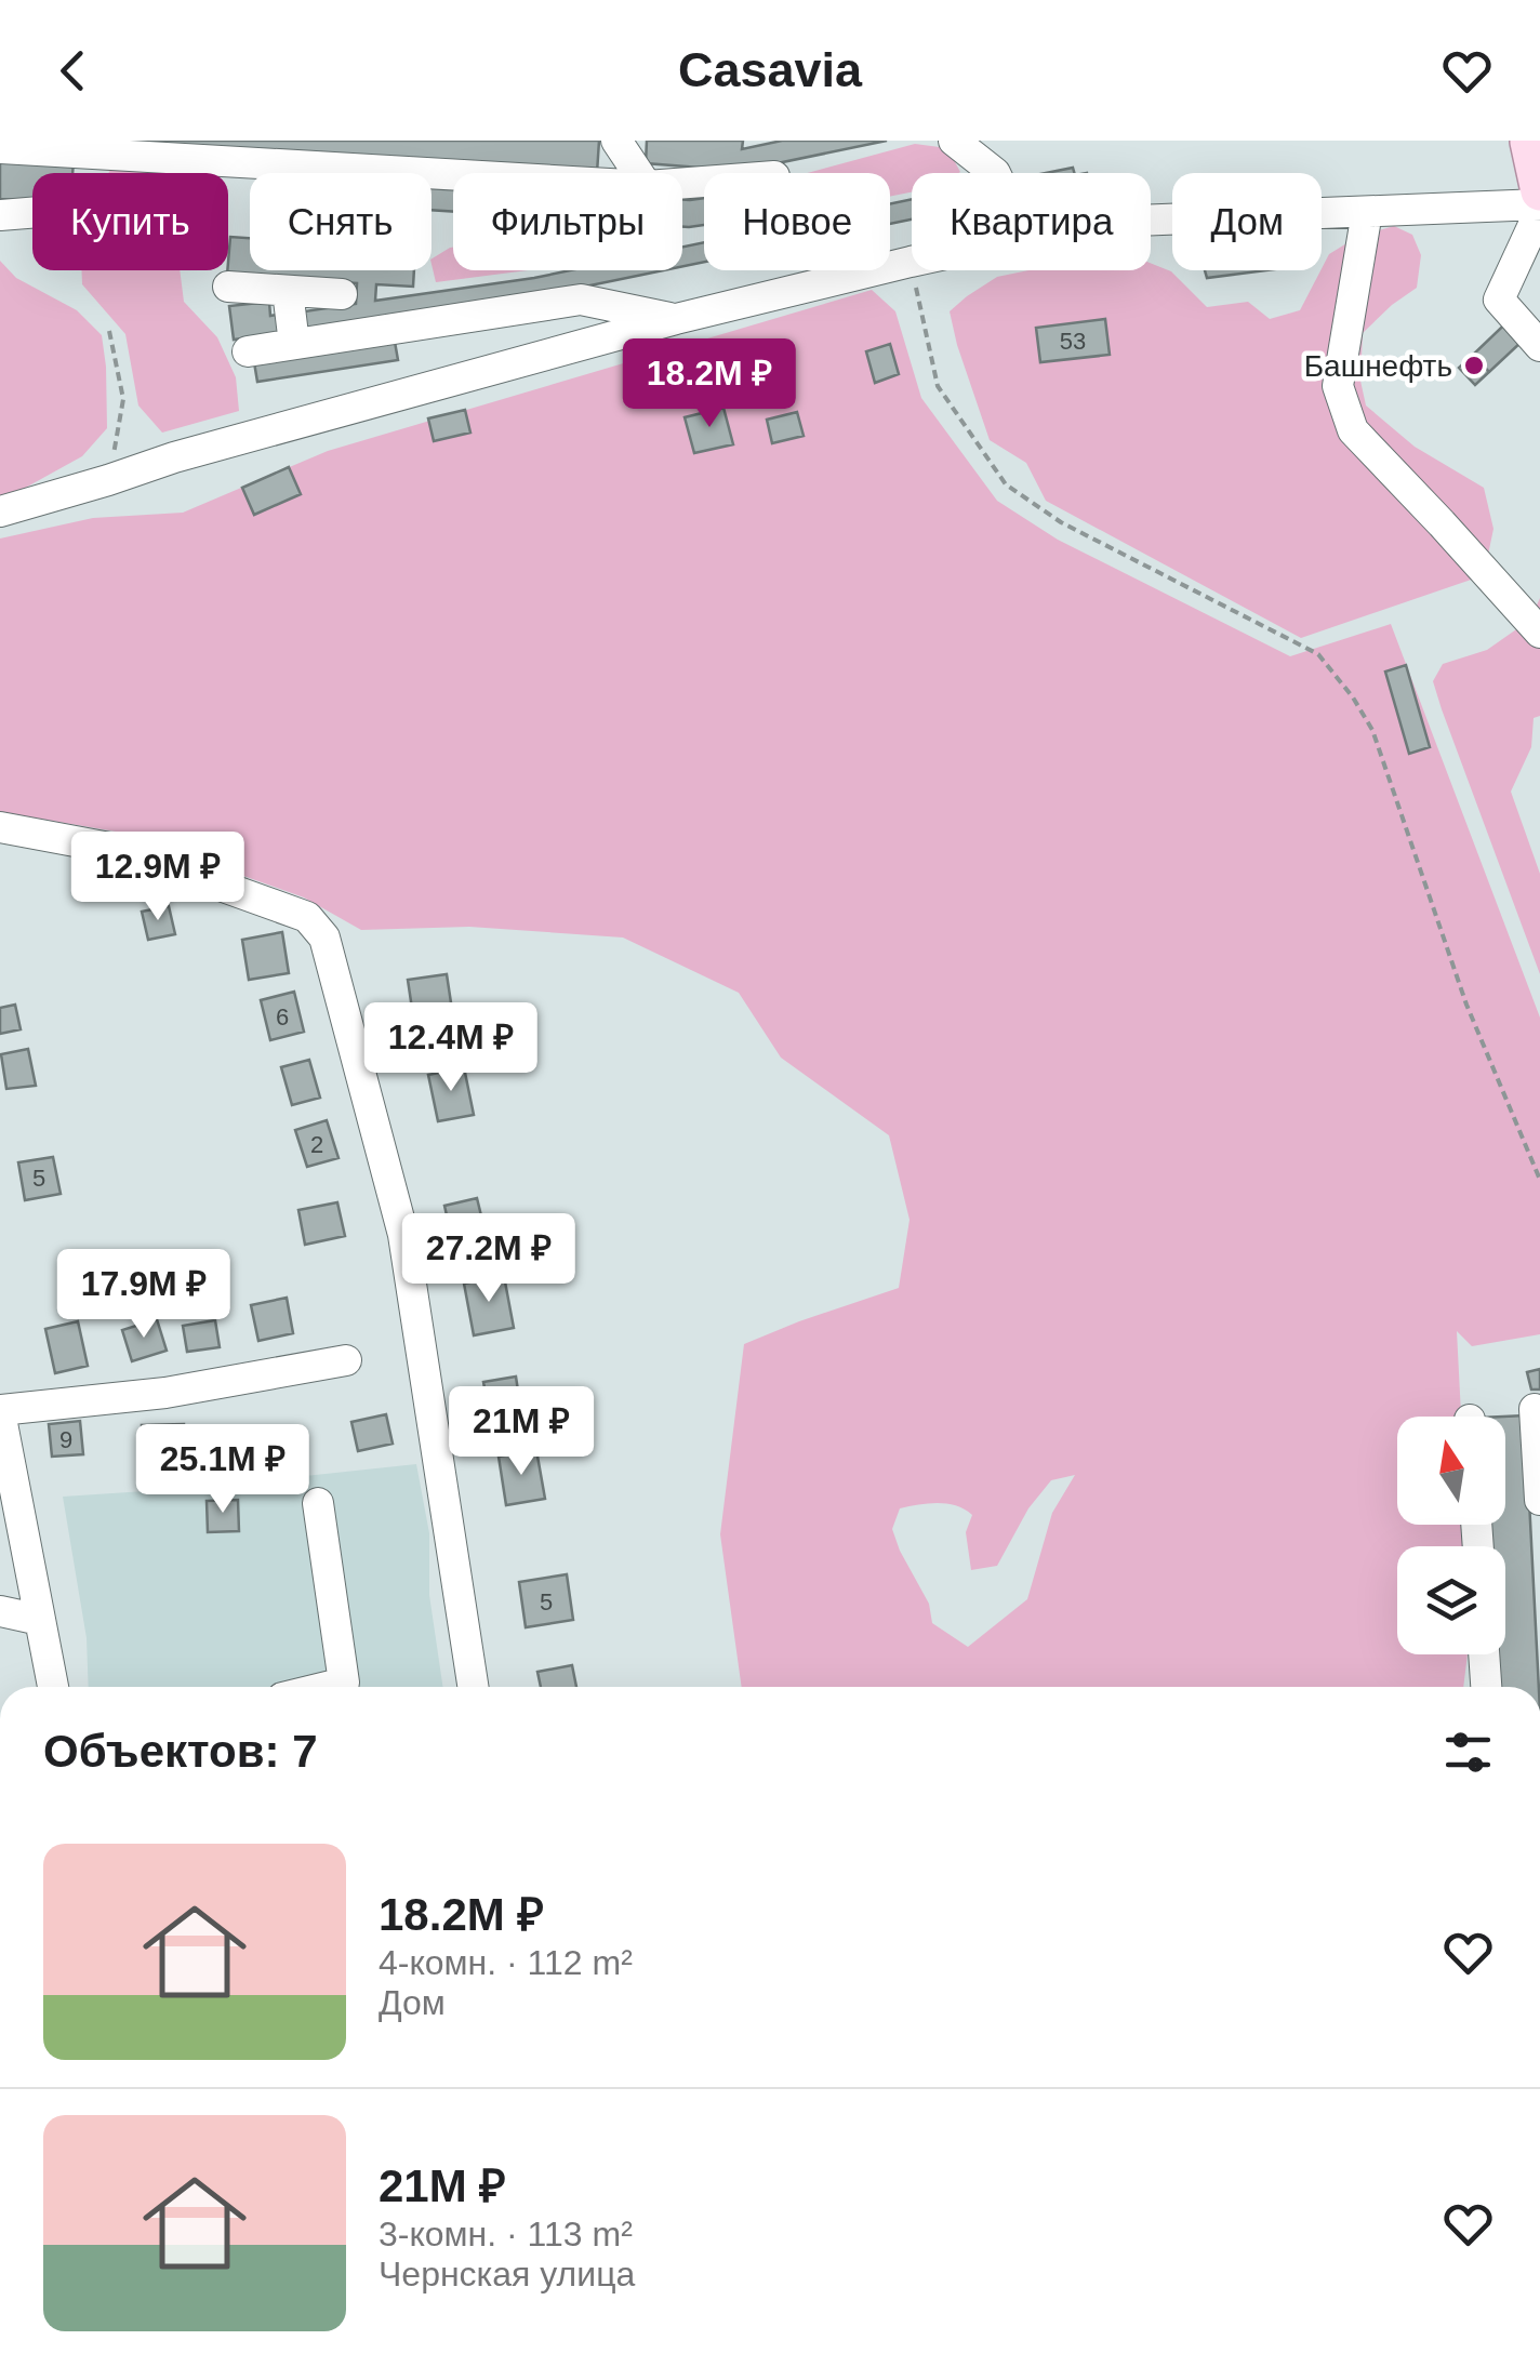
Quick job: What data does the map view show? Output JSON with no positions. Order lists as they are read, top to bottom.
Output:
{
  "places": ["Башнефть"],
  "house_numbers": [
    "53",
    "6",
    "2",
    "5",
    "9",
    "5"
  ],
  "north": "top",
  "page": {
    "header": "Casavia",
    "chip": [
      "Купить",
      "Снять",
      "Фильтры",
      "Новое",
      "Квартира",
      "Дом"
    ],
    "price": [
      "18.2M ₽",
      "12.9M ₽",
      "12.4M ₽",
      "27.2M ₽",
      "17.9M ₽",
      "21M ₽",
      "25.1M ₽"
    ],
    "heading": "Объектов: 7",
    "list": [
      {
        "name": "18.2M ₽",
        "note": "4-комн. · 112 m² · Дом"
      },
      {
        "name": "21M ₽",
        "note": "3-комн. · 113 m² · Чернская улица"
      }
    ]
  }
}
